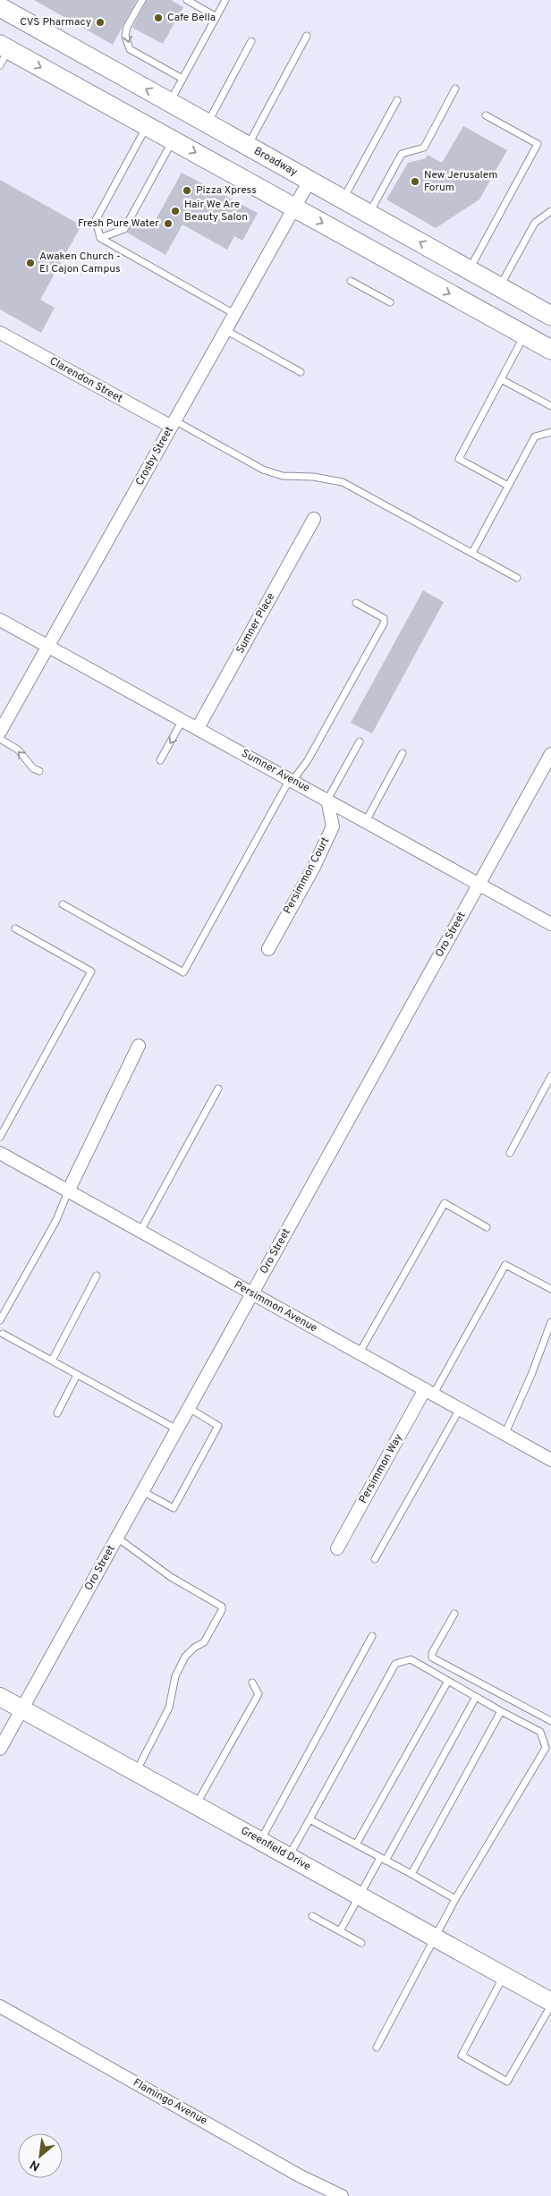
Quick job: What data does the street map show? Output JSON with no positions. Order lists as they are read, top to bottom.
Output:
{
  "streets": {
    "main road": ["Broadway", "Greenfield Drive"],
    "street": [
      "Clarendon Street",
      "Crosby Street",
      "Sumner Place",
      "Sumner Avenue",
      "Persimmon Court",
      "Oro Street",
      "Persimmon Avenue",
      "Persimmon Way",
      "Flamingo Avenue"
    ]
  },
  "crossings": [
    ["Broadway", "Crosby Street"],
    ["Clarendon Street", "Crosby Street"],
    ["Crosby Street", "Sumner Avenue"],
    ["Sumner Place", "Sumner Avenue"],
    ["Sumner Avenue", "Persimmon Court"],
    ["Sumner Avenue", "Oro Street"],
    ["Oro Street", "Persimmon Avenue"],
    ["Oro Street", "Greenfield Drive"],
    ["Persimmon Avenue", "Persimmon Way"]
  ],
  "places": [
    "Cafe Bella",
    "CVS Pharmacy",
    "New Jerusalem Forum",
    "Pizza Xpress",
    "Hair We Are Beauty Salon",
    "Fresh Pure Water",
    "Awaken Church - El Cajon Campus"
  ],
  "north": "bottom left"
}
